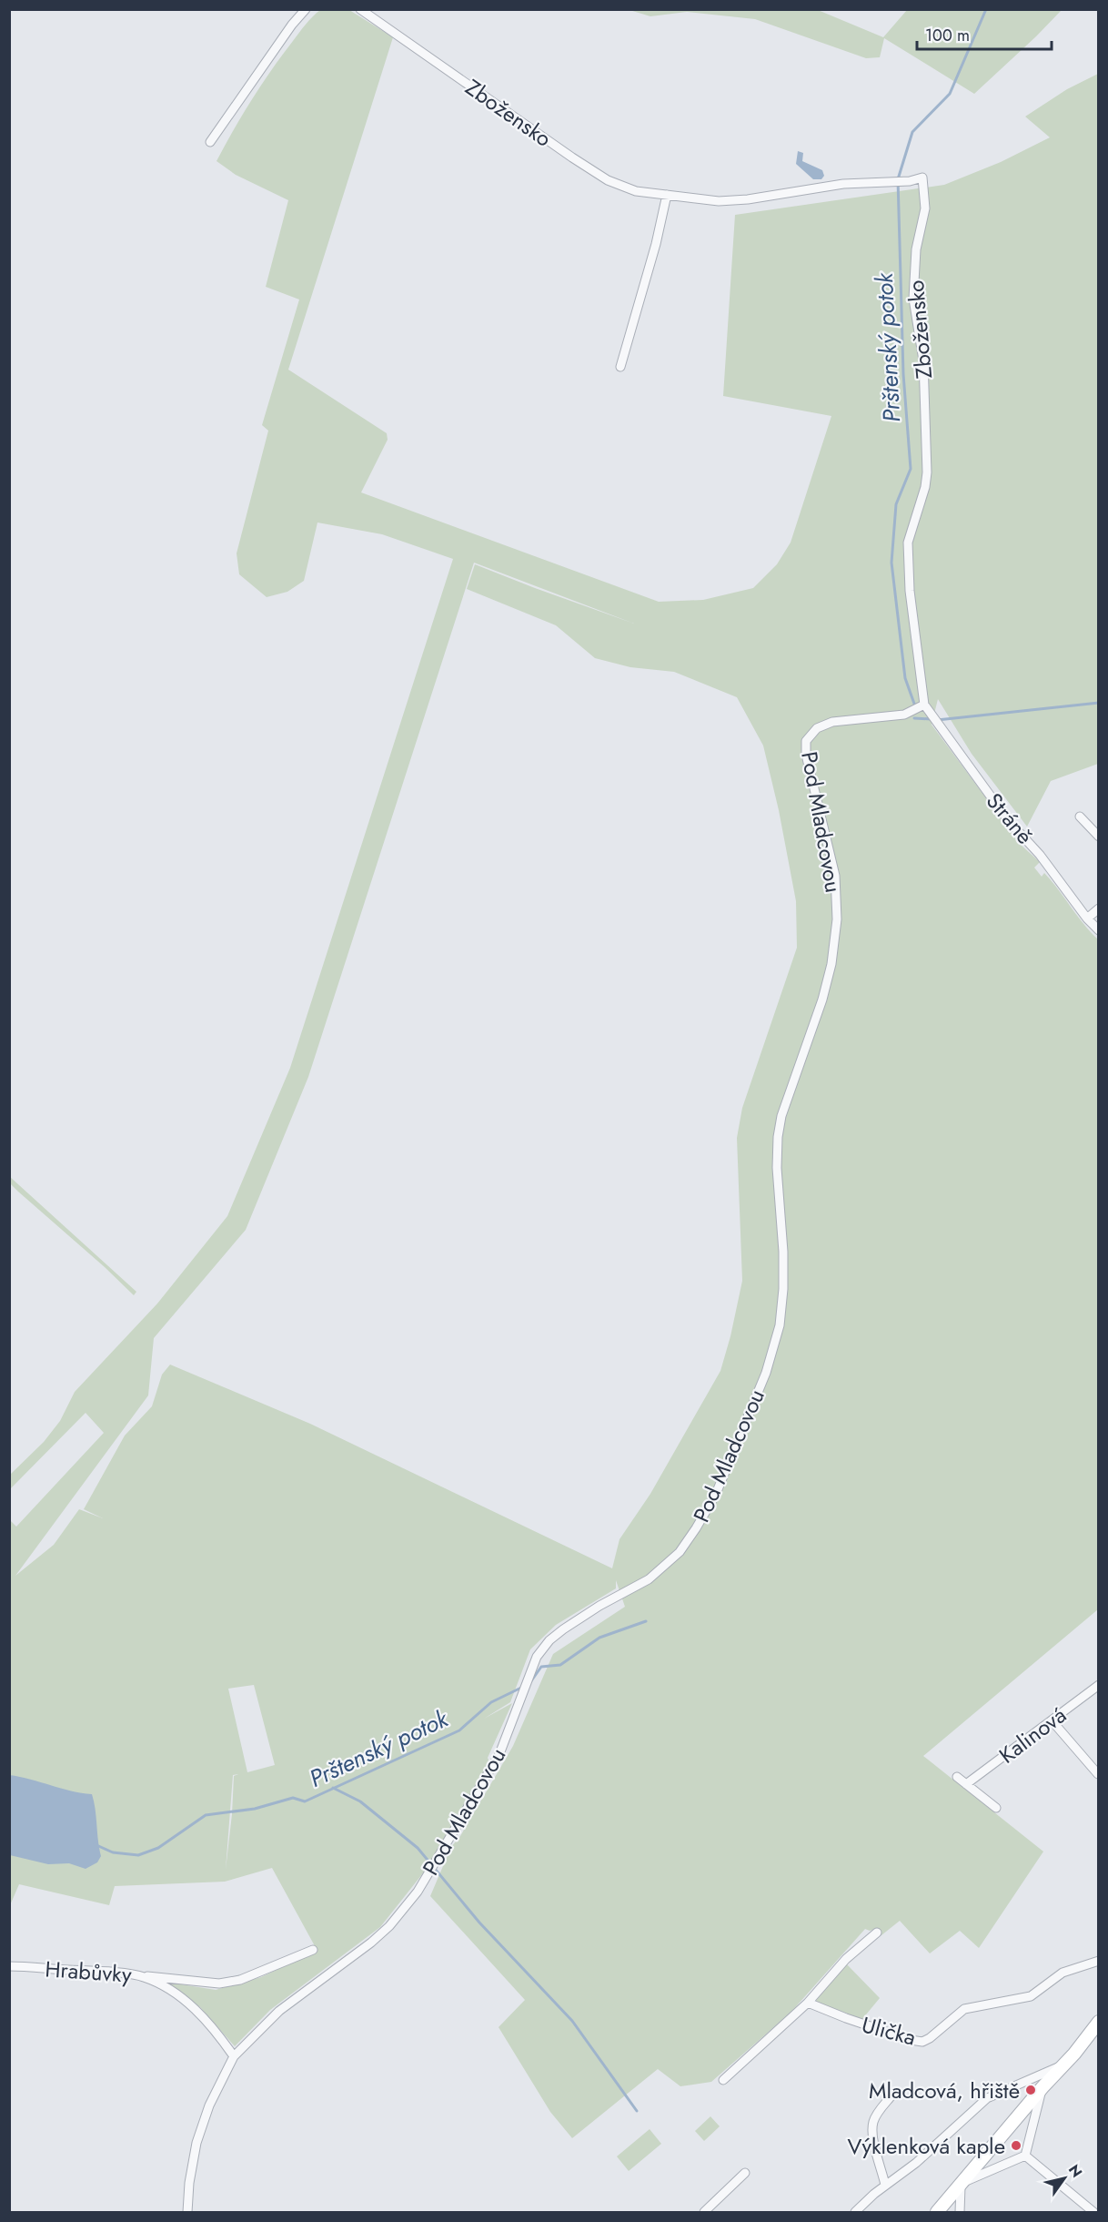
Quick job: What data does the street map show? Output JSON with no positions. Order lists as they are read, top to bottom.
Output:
{
  "streets": {
    "street": [
      "Zbožensko",
      "Stráně",
      "Pod Mladcovou",
      "Kalinová",
      "Hrabůvky",
      "Ulička"
    ]
  },
  "crossings": [
    ["Zbožensko", "Stráně"],
    ["Zbožensko", "Pod Mladcovou"],
    ["Stráně", "Pod Mladcovou"],
    ["Pod Mladcovou", "Hrabůvky"]
  ],
  "water": ["Prštenský potok"],
  "places": ["Mladcová, hřiště", "Výklenková kaple"],
  "scale_bar": "100 m",
  "north": "top right"
}
